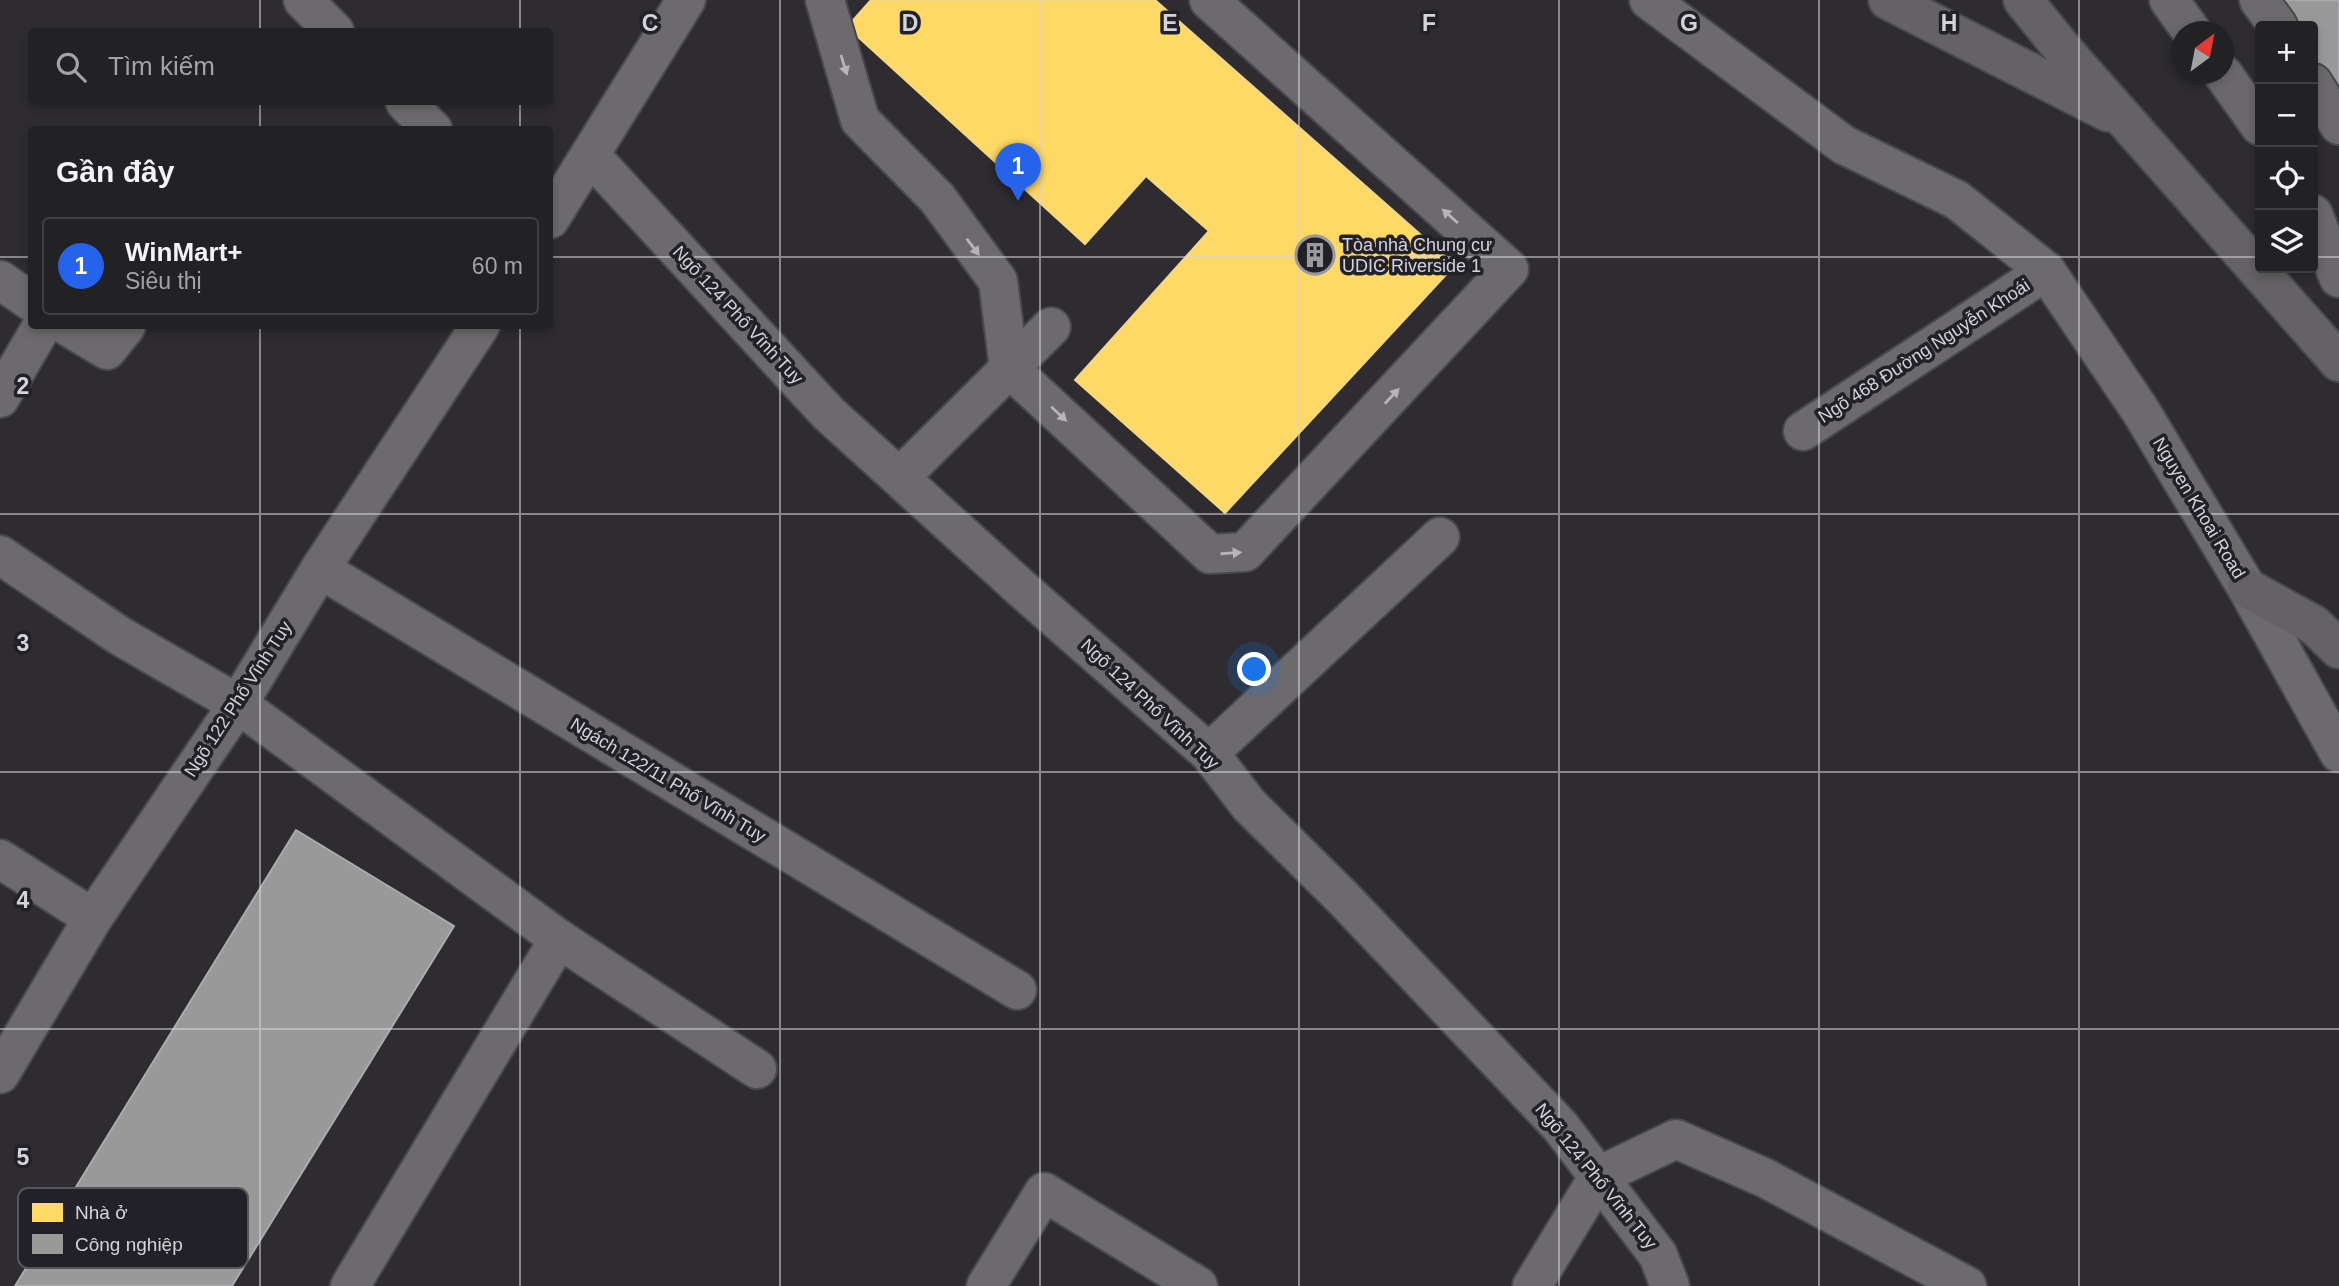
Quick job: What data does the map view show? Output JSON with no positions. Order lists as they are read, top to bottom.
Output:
{
  "streets": {
    "street": [
      "Ngõ 124 Phố Vĩnh Tuy",
      "Ngõ 468 Đường Nguyễn Khoái",
      "Nguyen Khoai Road",
      "Ngõ 122 Phố Vĩnh Tuy",
      "Ngách 122/11 Phố Vĩnh Tuy"
    ]
  },
  "crossings": [
    ["Ngõ 468 Đường Nguyễn Khoái", "Nguyen Khoai Road"],
    ["Ngõ 122 Phố Vĩnh Tuy", "Ngách 122/11 Phố Vĩnh Tuy"]
  ],
  "places": {
    "building": ["Tòa nhà Chung cư UDIC Riverside 1"]
  },
  "legend": ["Nhà ở", "Công nghiệp"],
  "north": "top right",
  "page": {
    "map_buttons": ["+", "−"],
    "search": "Tìm kiếm",
    "heading": "Gần đây",
    "pins": "1",
    "list": [
      {
        "mark": "1",
        "name": "WinMart+",
        "note": "Siêu thị",
        "value": "60 m"
      }
    ]
  },
  "grid": {
    "columns": [
      "C",
      "D",
      "E",
      "F",
      "G",
      "H"
    ],
    "rows": [
      "2",
      "3",
      "4",
      "5"
    ]
  }
}
